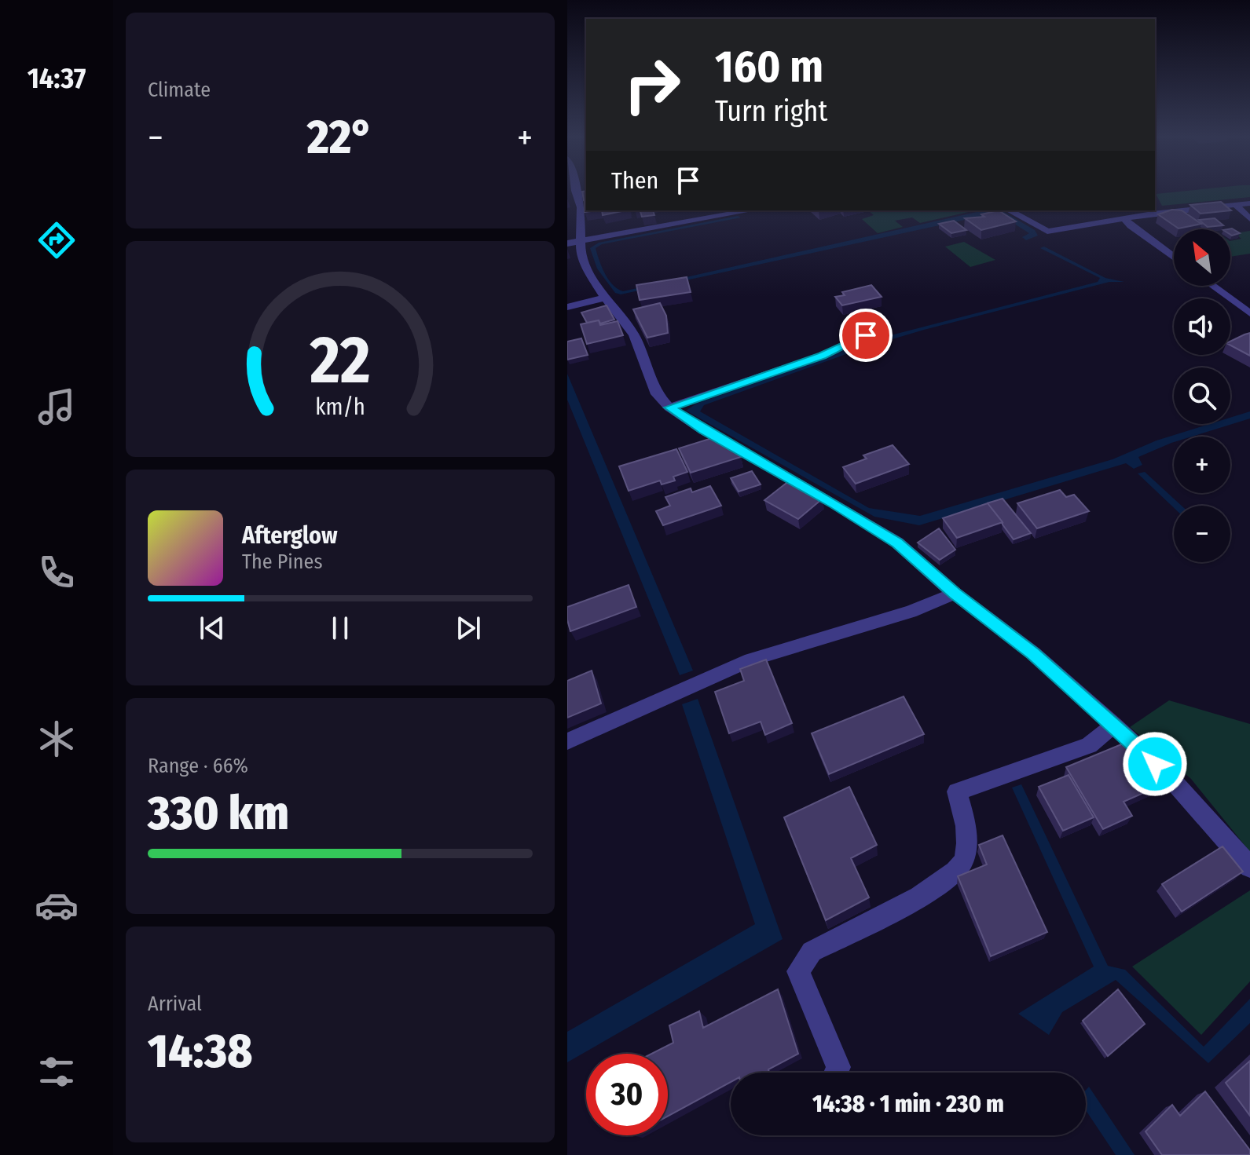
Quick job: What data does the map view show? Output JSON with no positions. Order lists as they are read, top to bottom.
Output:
{
  "north": "top left",
  "page": {
    "tabs": "14:37",
    "tile": [
      "Climate",
      ["Range · 66%", "330 km"],
      ["Arrival", "14:38"]
    ],
    "turn": ["160 m", "Turn right"],
    "heat": ["−", "22°", "+"],
    "then": "Then",
    "map_buttons": ["+", "−"],
    "song": ["Afterglow", "The Pines"],
    "limit": "30",
    "trip": "14:38 · 1 min · 230 m",
    "gauge": ["22", "km/h"]
  }
}
